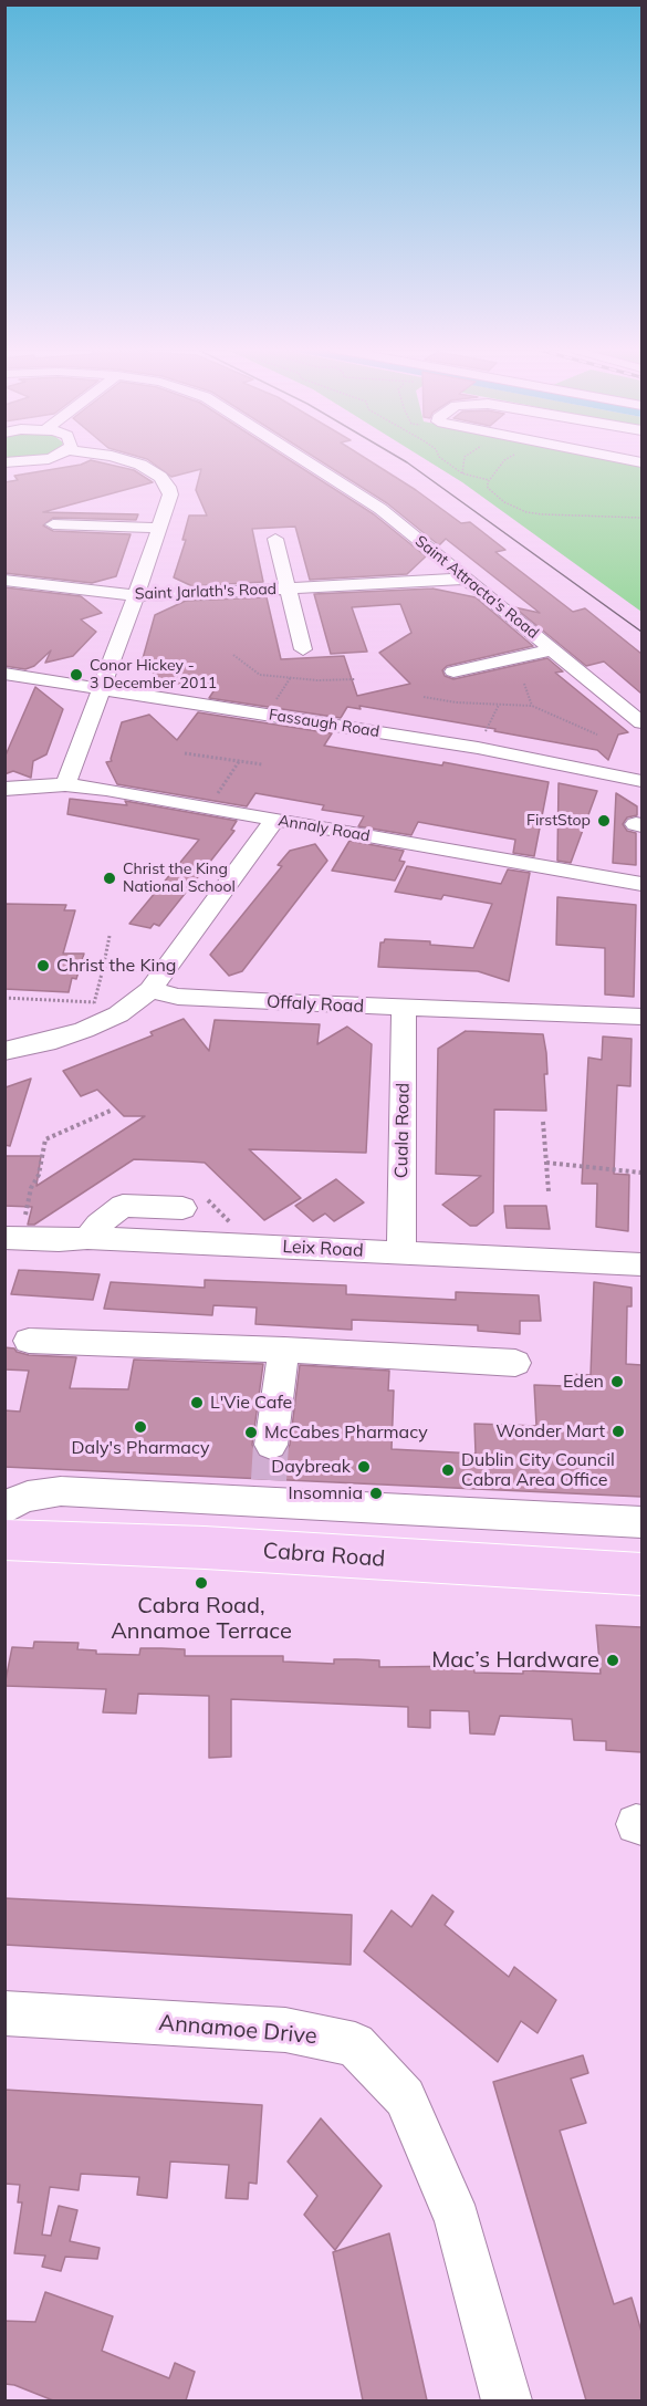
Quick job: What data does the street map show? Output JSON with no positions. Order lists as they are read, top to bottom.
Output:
{
  "streets": {
    "main road": ["Cabra Road"],
    "street": [
      "Saint Attracta's Road",
      "Saint Jarlath's Road",
      "Fassaugh Road",
      "Annaly Road",
      "Offaly Road",
      "Cuala Road",
      "Leix Road",
      "Annamoe Drive"
    ]
  },
  "crossings": [
    ["Saint Attracta's Road", "Saint Jarlath's Road"],
    ["Offaly Road", "Cuala Road"],
    ["Cuala Road", "Leix Road"]
  ],
  "places": [
    "Conor Hickey - 3 December 2011",
    "FirstStop",
    "Christ the King National School",
    "Christ the King",
    "Eden",
    "L'Vie Cafe",
    "Daly's Pharmacy",
    "Wonder Mart",
    "McCabes Pharmacy",
    "Daybreak",
    "Dublin City Council Cabra Area Office",
    "Insomnia",
    "Cabra Road, Annamoe Terrace",
    "Mac’s Hardware"
  ]
}
